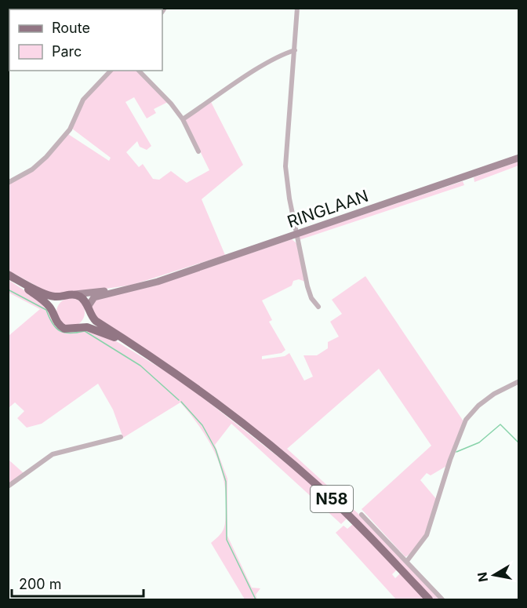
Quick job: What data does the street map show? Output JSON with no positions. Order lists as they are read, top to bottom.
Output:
{
  "streets": {
    "main road": ["RINGLAAN", "N58"]
  },
  "crossings": [
    ["RINGLAAN", "N58"]
  ],
  "legend": ["Route", "Parc"],
  "scale_bar": "200 m",
  "north": "left"
}
